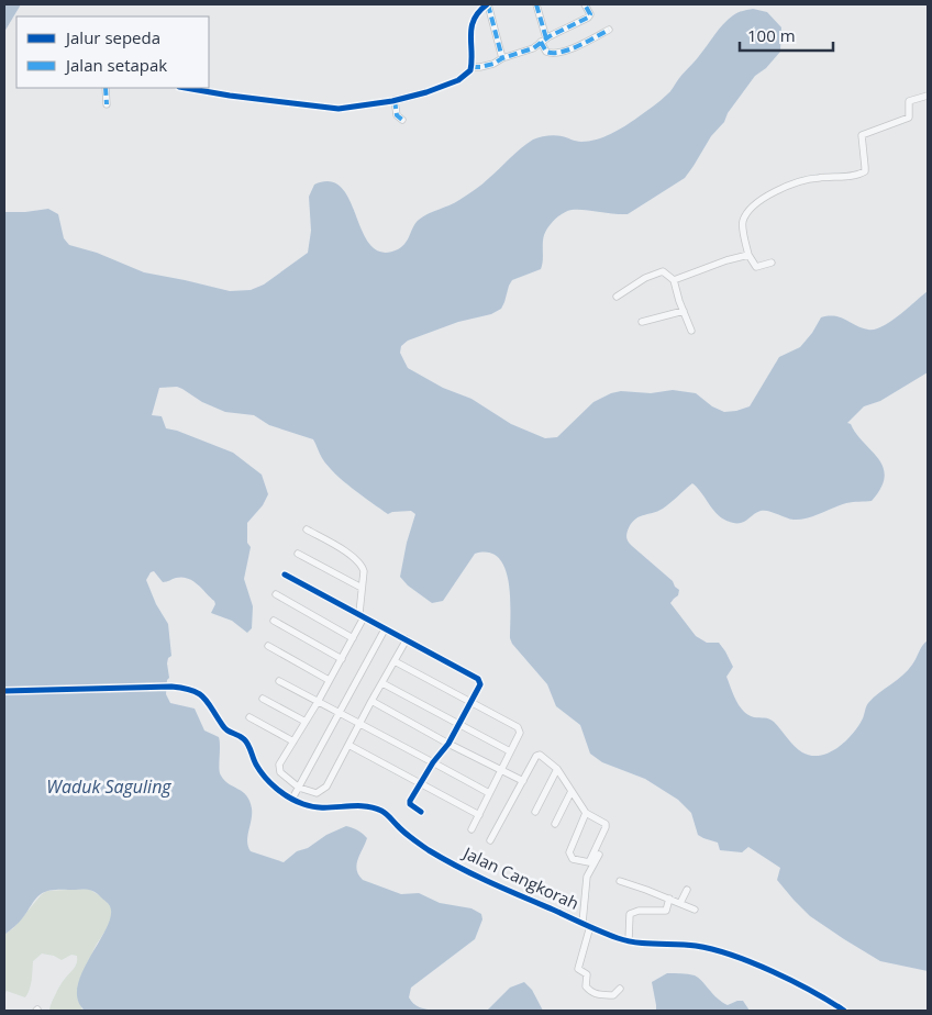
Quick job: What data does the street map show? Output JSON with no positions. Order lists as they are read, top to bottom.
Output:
{
  "streets": {
    "street": ["Jalan Cangkorah"]
  },
  "water": ["Waduk Saguling"],
  "legend": ["Jalur sepeda", "Jalan setapak"],
  "scale_bar": "100 m"
}
